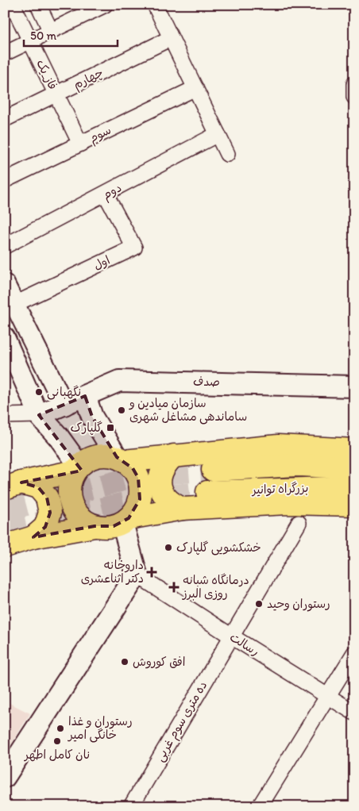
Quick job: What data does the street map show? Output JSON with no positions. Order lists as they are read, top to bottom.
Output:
{
  "streets": {
    "highway": ["بزرگراه توانیر"],
    "main road": ["صدف"],
    "street": [
      "فاز_یک",
      "چهارم",
      "سوم",
      "دوم",
      "اول",
      "رسالت",
      "ده متری سوم غربی"
    ]
  },
  "crossings": [
    ["فاز_یک", "چهارم"],
    ["فاز_یک", "سوم"],
    ["دوم", "اول"],
    ["رسالت", "ده متری سوم غربی"]
  ],
  "places": {
    "other": [
      "نگهبانی",
      "سازمان میادین و ساماندهی مشاغل شهری",
      "خشکشویی گلپارک",
      "رستوران وحید",
      "افق کوروش",
      "رستوران و غذا خانگی امیر",
      "نان کامل اطهر"
    ],
    "transit": ["گلپارک"],
    "health": ["داروخانه دکتر اثناعشری", "درمانگاه شبانه روزی البرز"]
  },
  "scale_bar": "50 m"
}
